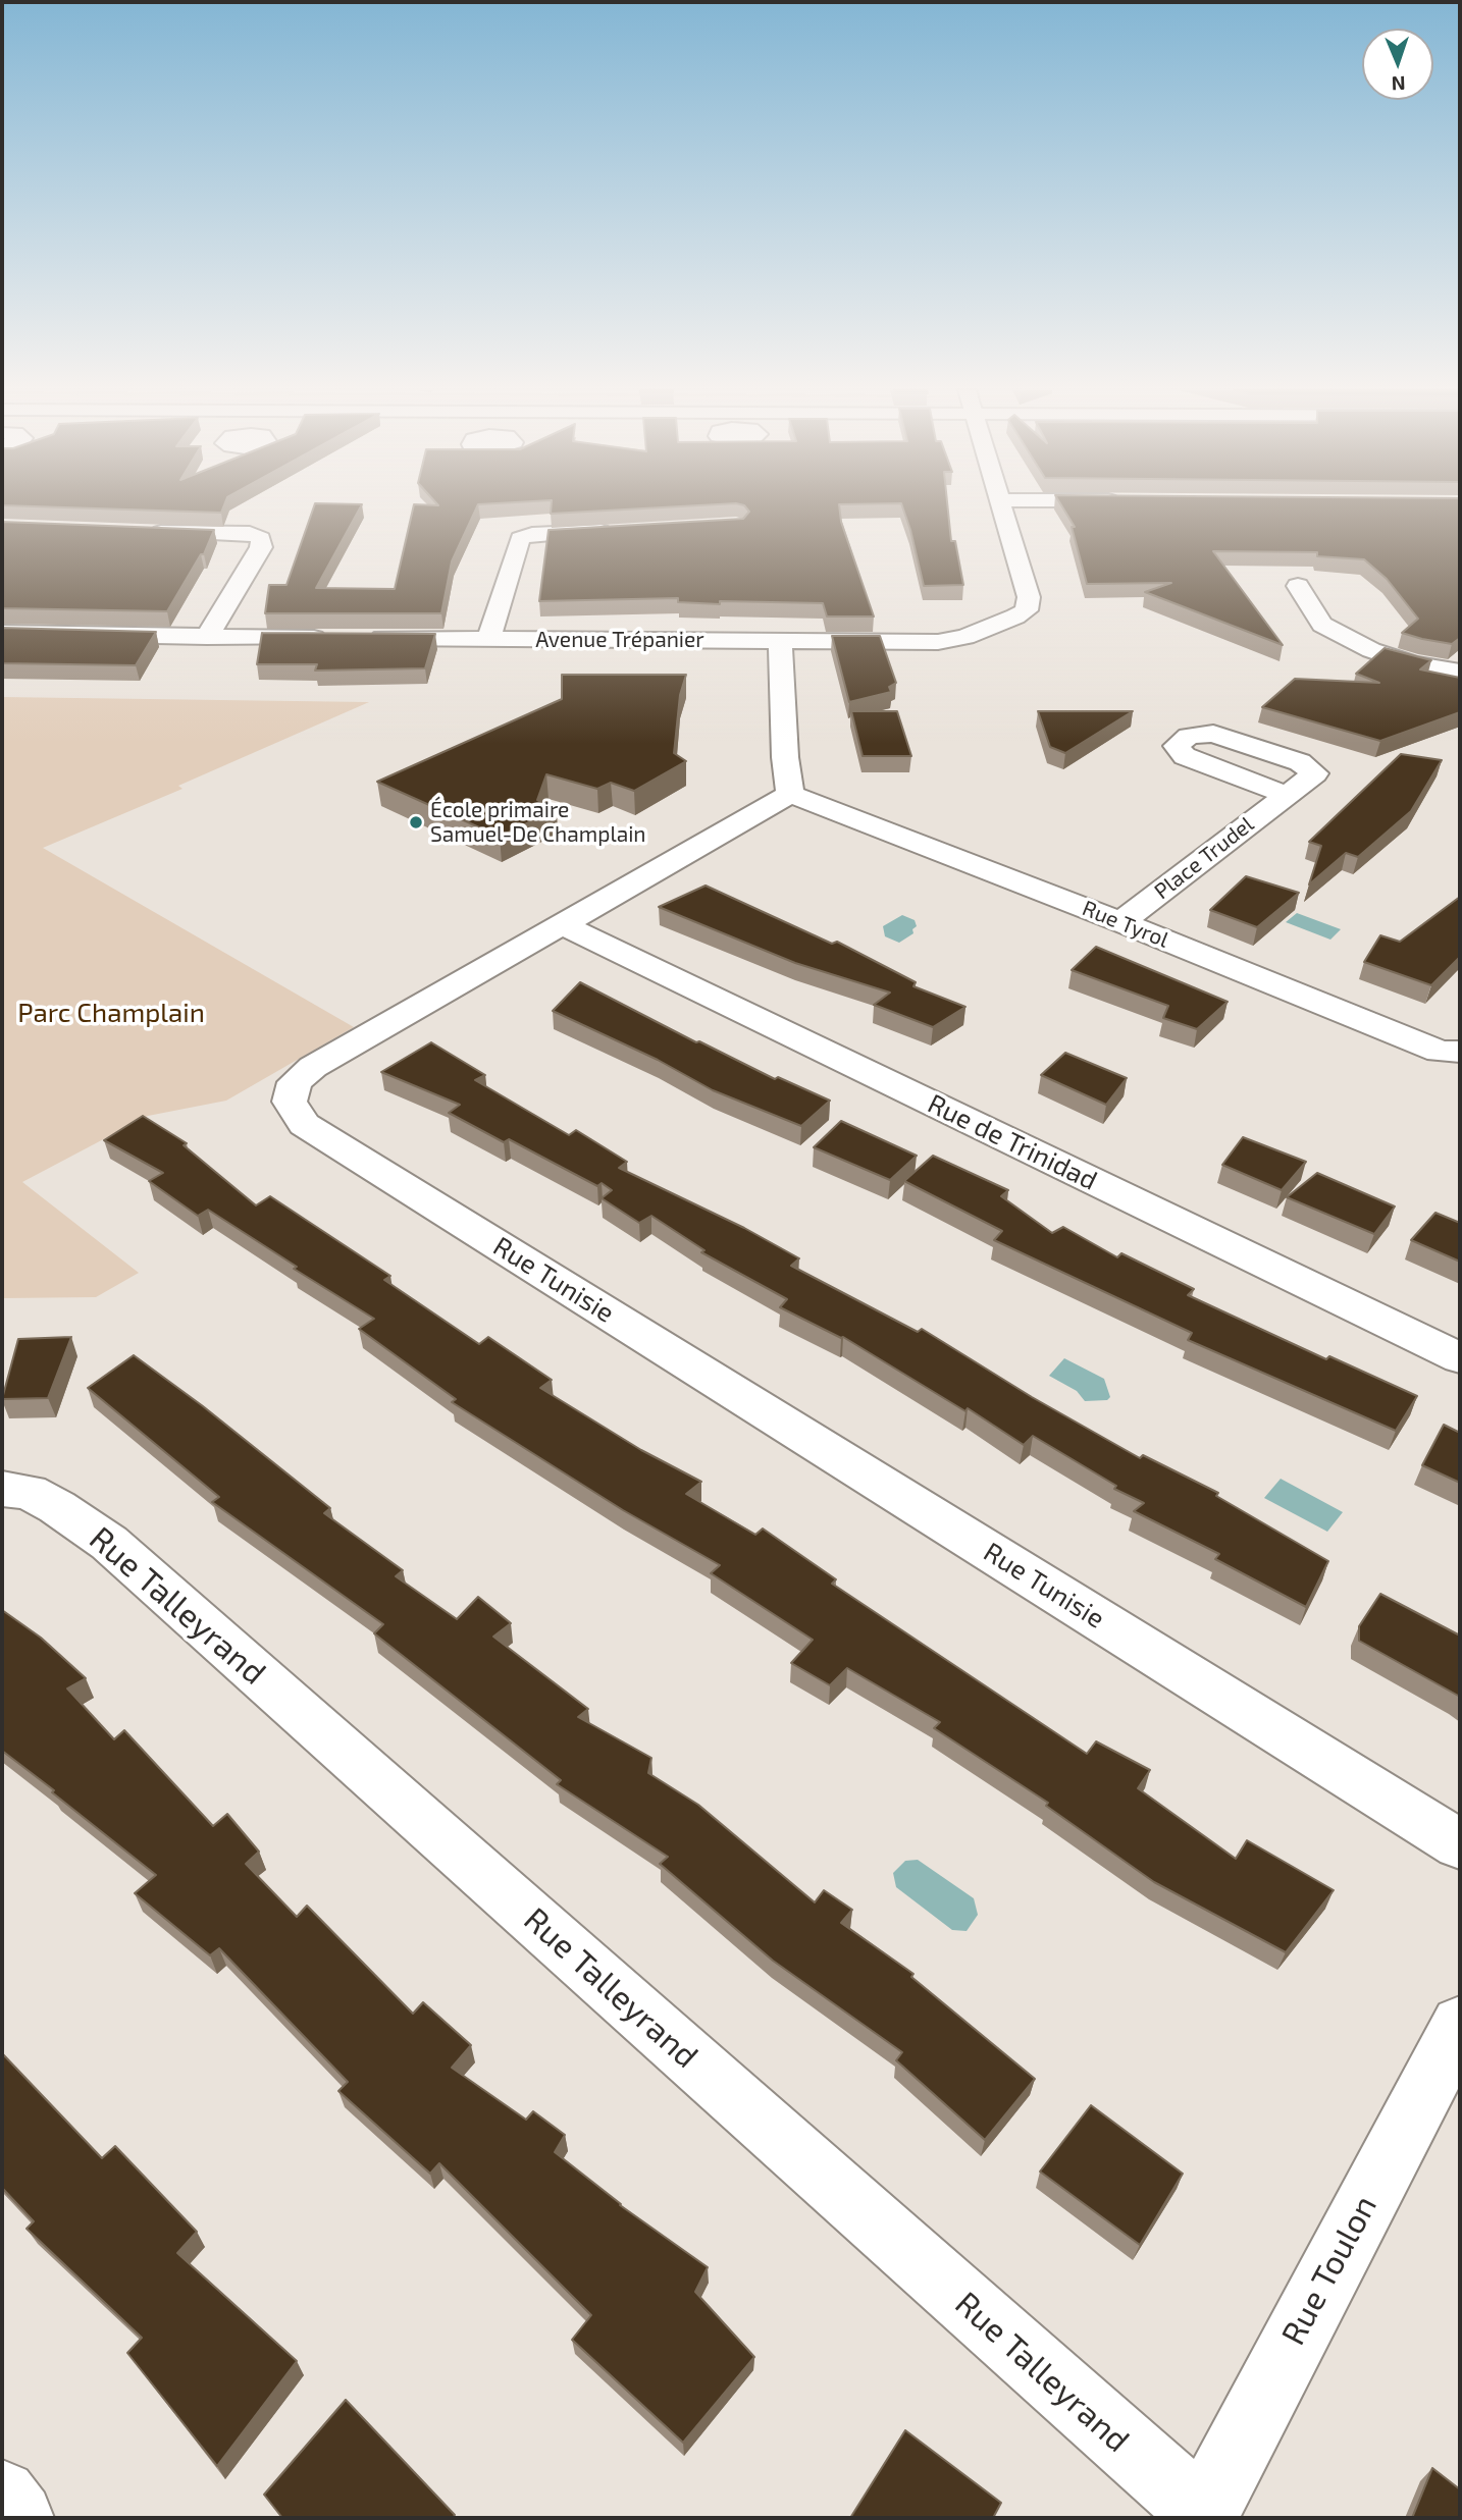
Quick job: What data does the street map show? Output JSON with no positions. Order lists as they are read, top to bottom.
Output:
{
  "streets": {
    "street": [
      "Avenue Trépanier",
      "Place Trudel",
      "Rue Tyrol",
      "Rue de Trinidad",
      "Rue Tunisie",
      "Rue Talleyrand",
      "Rue Toulon"
    ]
  },
  "crossings": [
    ["Place Trudel", "Rue Tyrol"],
    ["Rue Tyrol", "Rue Tunisie"],
    ["Rue de Trinidad", "Rue Tunisie"],
    ["Rue Talleyrand", "Rue Toulon"]
  ],
  "parks": ["Parc Champlain"],
  "places": ["École primaire Samuel-De Champlain"],
  "north": "bottom"
}
